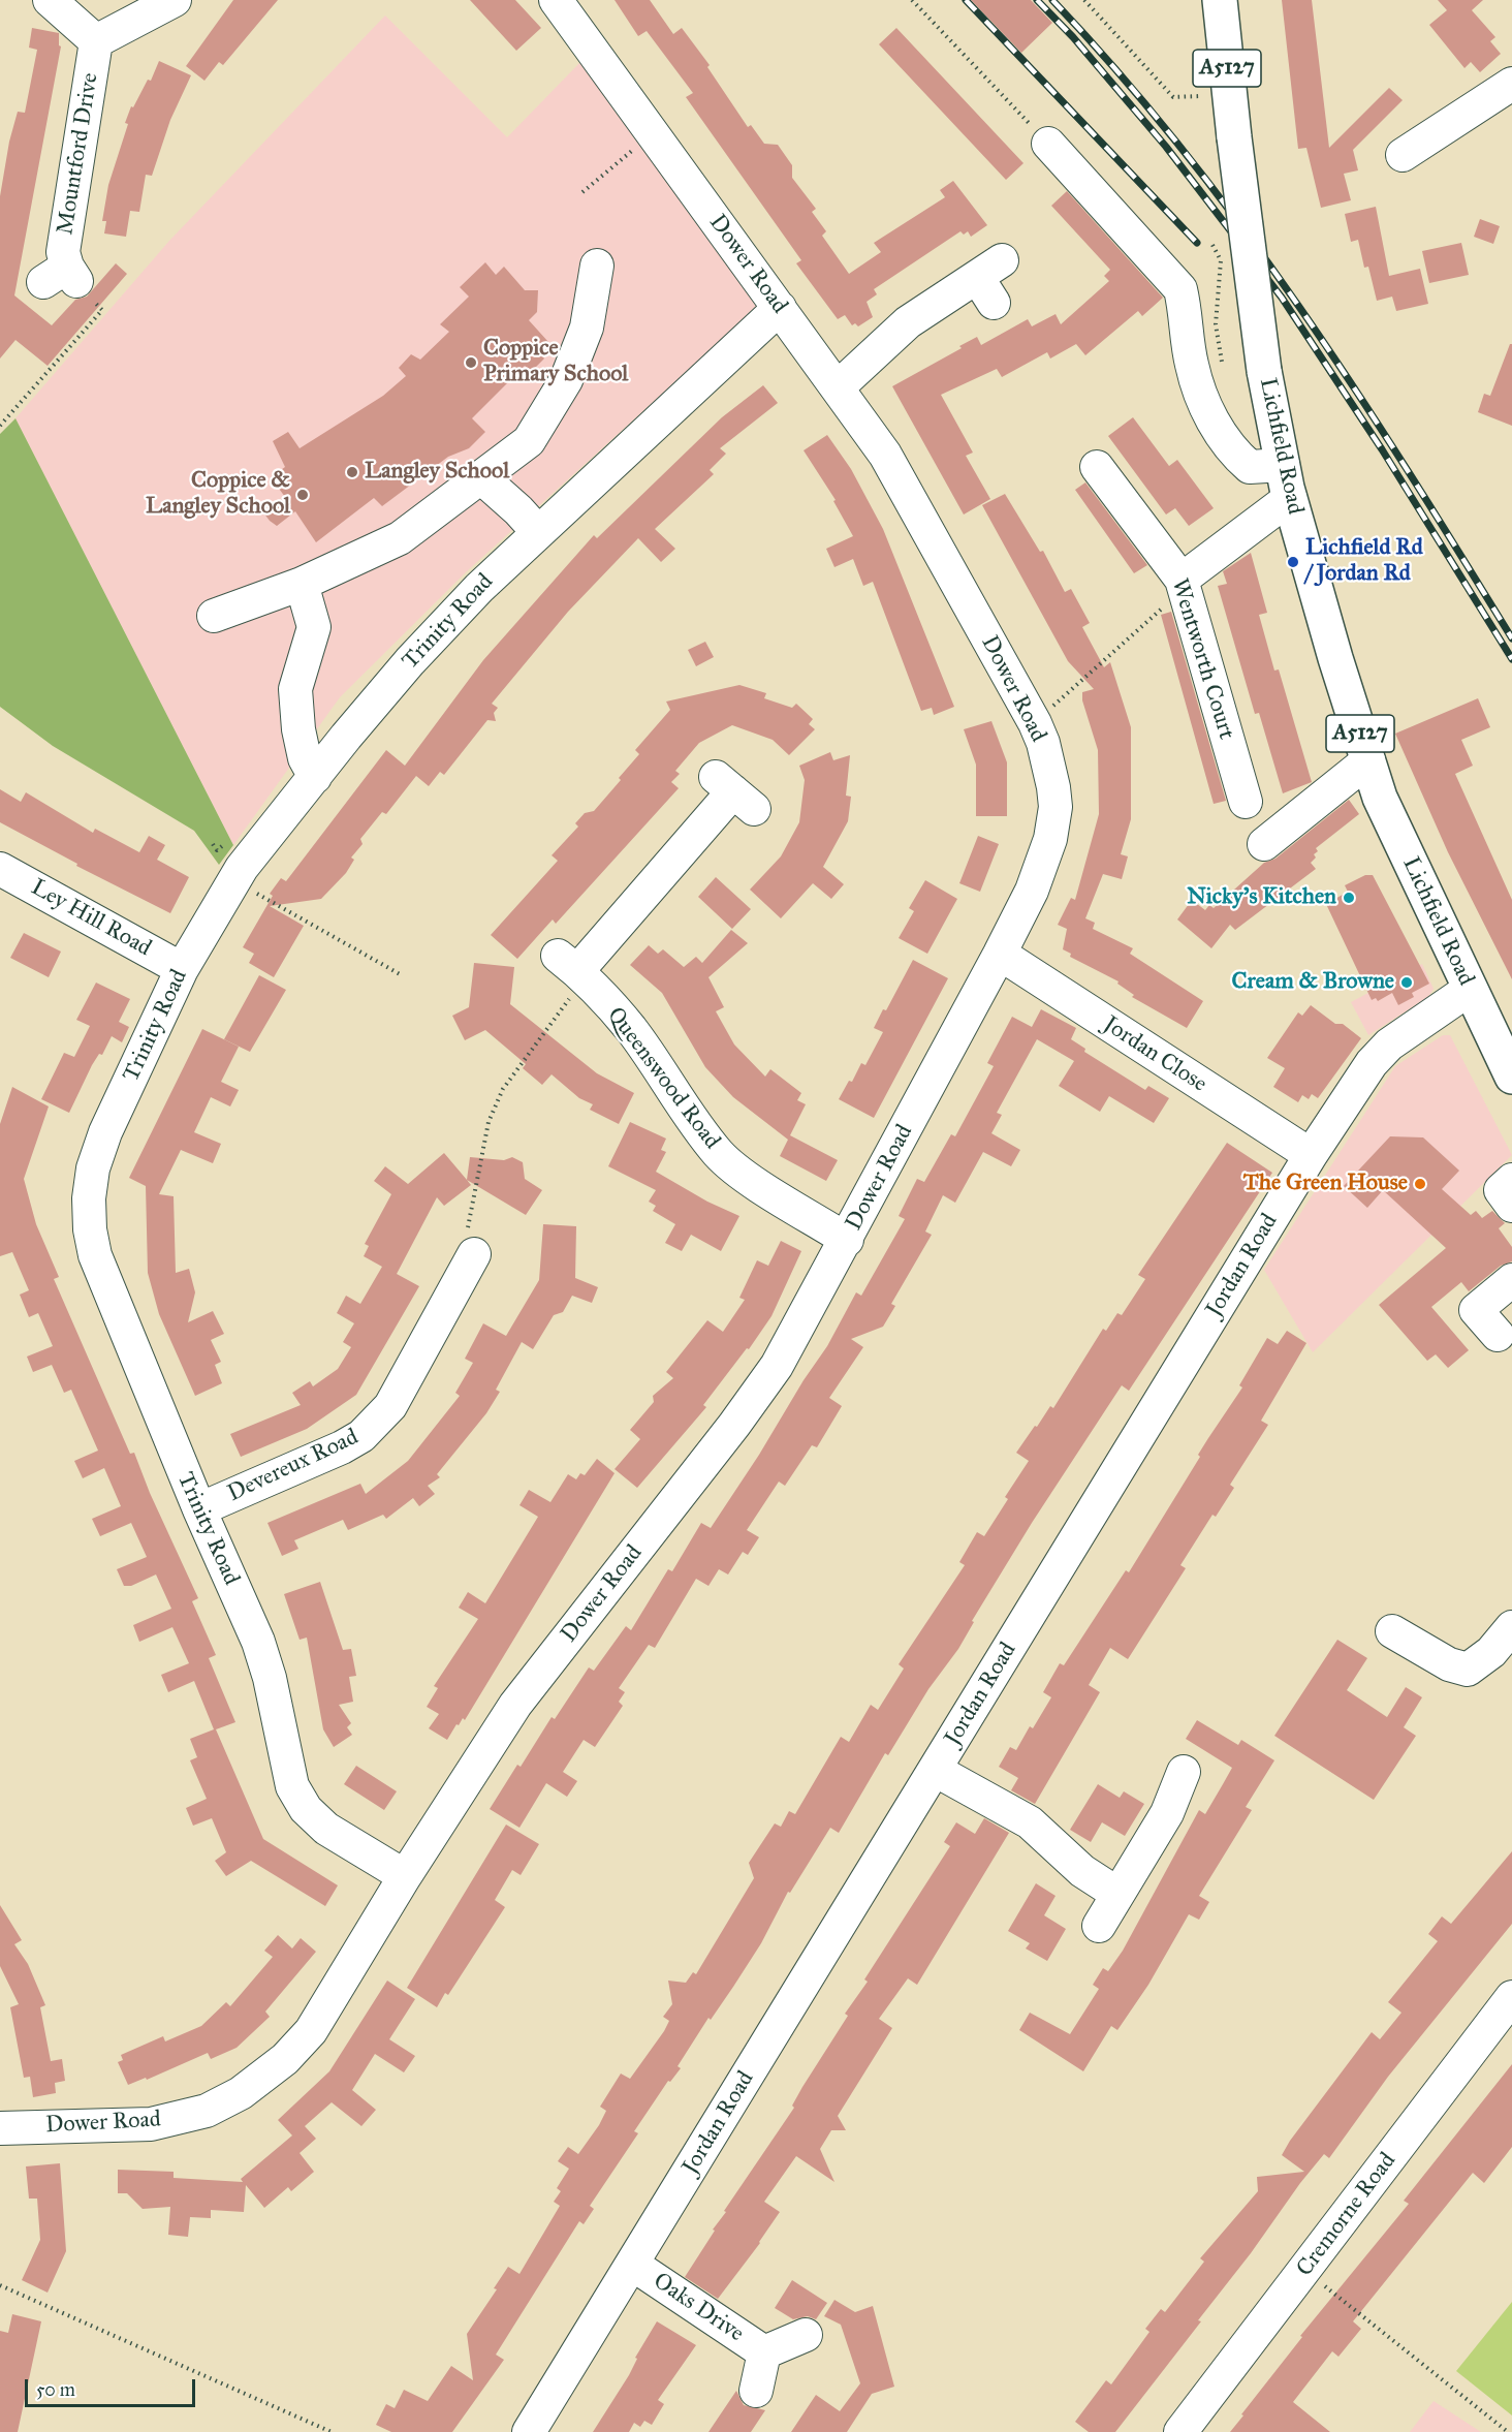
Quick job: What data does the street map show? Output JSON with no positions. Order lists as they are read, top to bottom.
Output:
{
  "streets": {
    "main road": ["A5127", "Lichfield Road"],
    "street": [
      "Mountford Drive",
      "Dower Road",
      "Trinity Road",
      "Wentworth Court",
      "Ley Hill Road",
      "Jordan Close",
      "Queenswood Road",
      "Jordan Road",
      "Devereux Road",
      "Cremorne Road",
      "Oaks Drive"
    ]
  },
  "crossings": [
    ["Dower Road", "Trinity Road"],
    ["Dower Road", "Jordan Close"],
    ["Dower Road", "Queenswood Road"],
    ["Lichfield Road", "Jordan Road"],
    ["Trinity Road", "Ley Hill Road"],
    ["Trinity Road", "Devereux Road"],
    ["Jordan Close", "Jordan Road"],
    ["Jordan Road", "Oaks Drive"]
  ],
  "places": [
    "Coppice Primary School",
    "Langley School",
    "Coppice & Langley School",
    "Lichfield Rd / Jordan Rd",
    "Nicky's Kitchen",
    "Cream & Browne",
    "The Green House"
  ],
  "scale_bar": "50 m"
}
